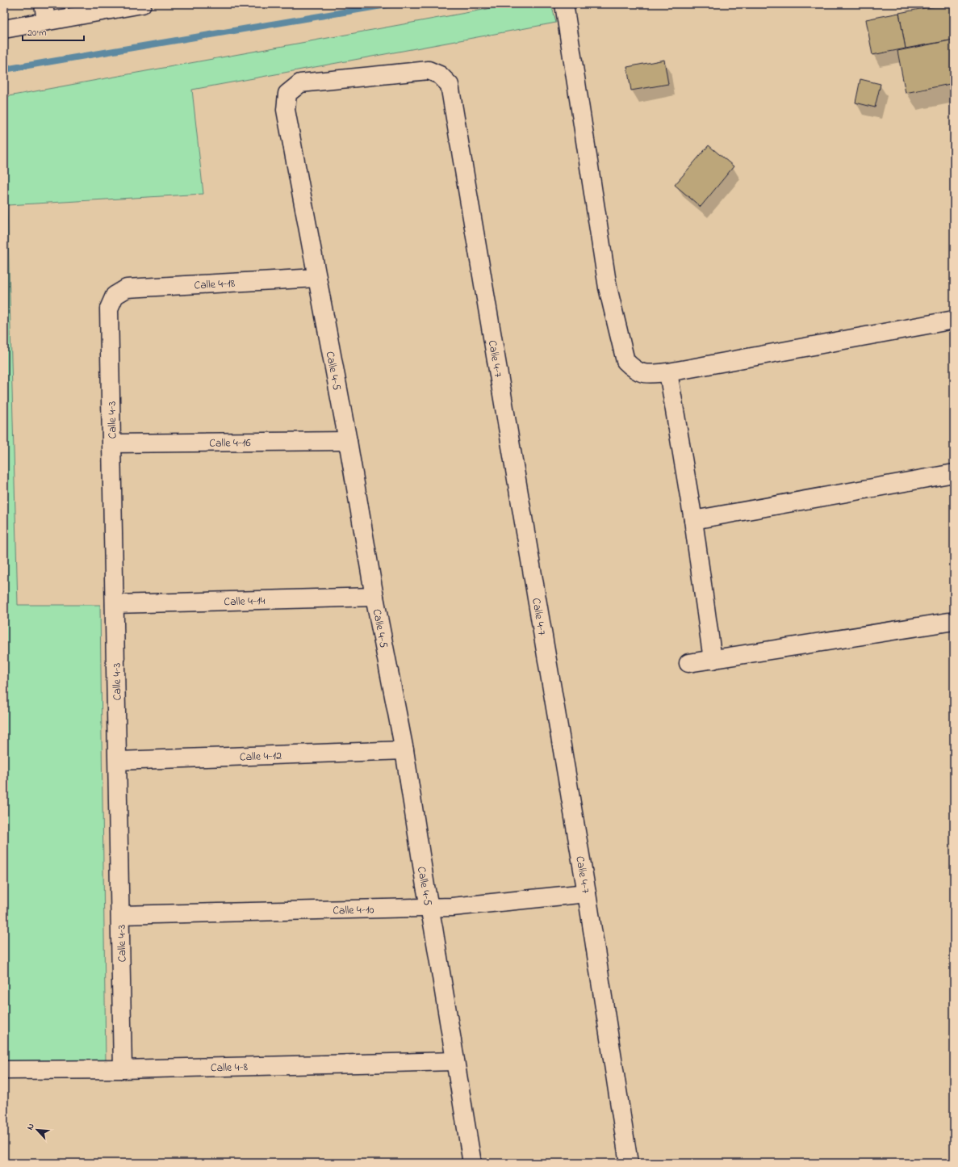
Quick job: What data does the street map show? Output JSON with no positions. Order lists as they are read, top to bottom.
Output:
{
  "streets": {
    "street": [
      "Calle 4-18",
      "Calle 4-7",
      "Calle 4-5",
      "Calle 4-3",
      "Calle 4-16",
      "Calle 4-14",
      "Calle 4-12",
      "Calle 4-10",
      "Calle 4-8"
    ]
  },
  "crossings": [
    ["Calle 4-18", "Calle 4-5"],
    ["Calle 4-18", "Calle 4-3"],
    ["Calle 4-7", "Calle 4-5"],
    ["Calle 4-7", "Calle 4-10"],
    ["Calle 4-5", "Calle 4-16"],
    ["Calle 4-5", "Calle 4-14"],
    ["Calle 4-5", "Calle 4-12"],
    ["Calle 4-5", "Calle 4-10"],
    ["Calle 4-5", "Calle 4-8"],
    ["Calle 4-3", "Calle 4-16"],
    ["Calle 4-3", "Calle 4-14"],
    ["Calle 4-3", "Calle 4-12"],
    ["Calle 4-3", "Calle 4-10"],
    ["Calle 4-3", "Calle 4-8"]
  ],
  "scale_bar": "20 m",
  "north": "top left"
}
